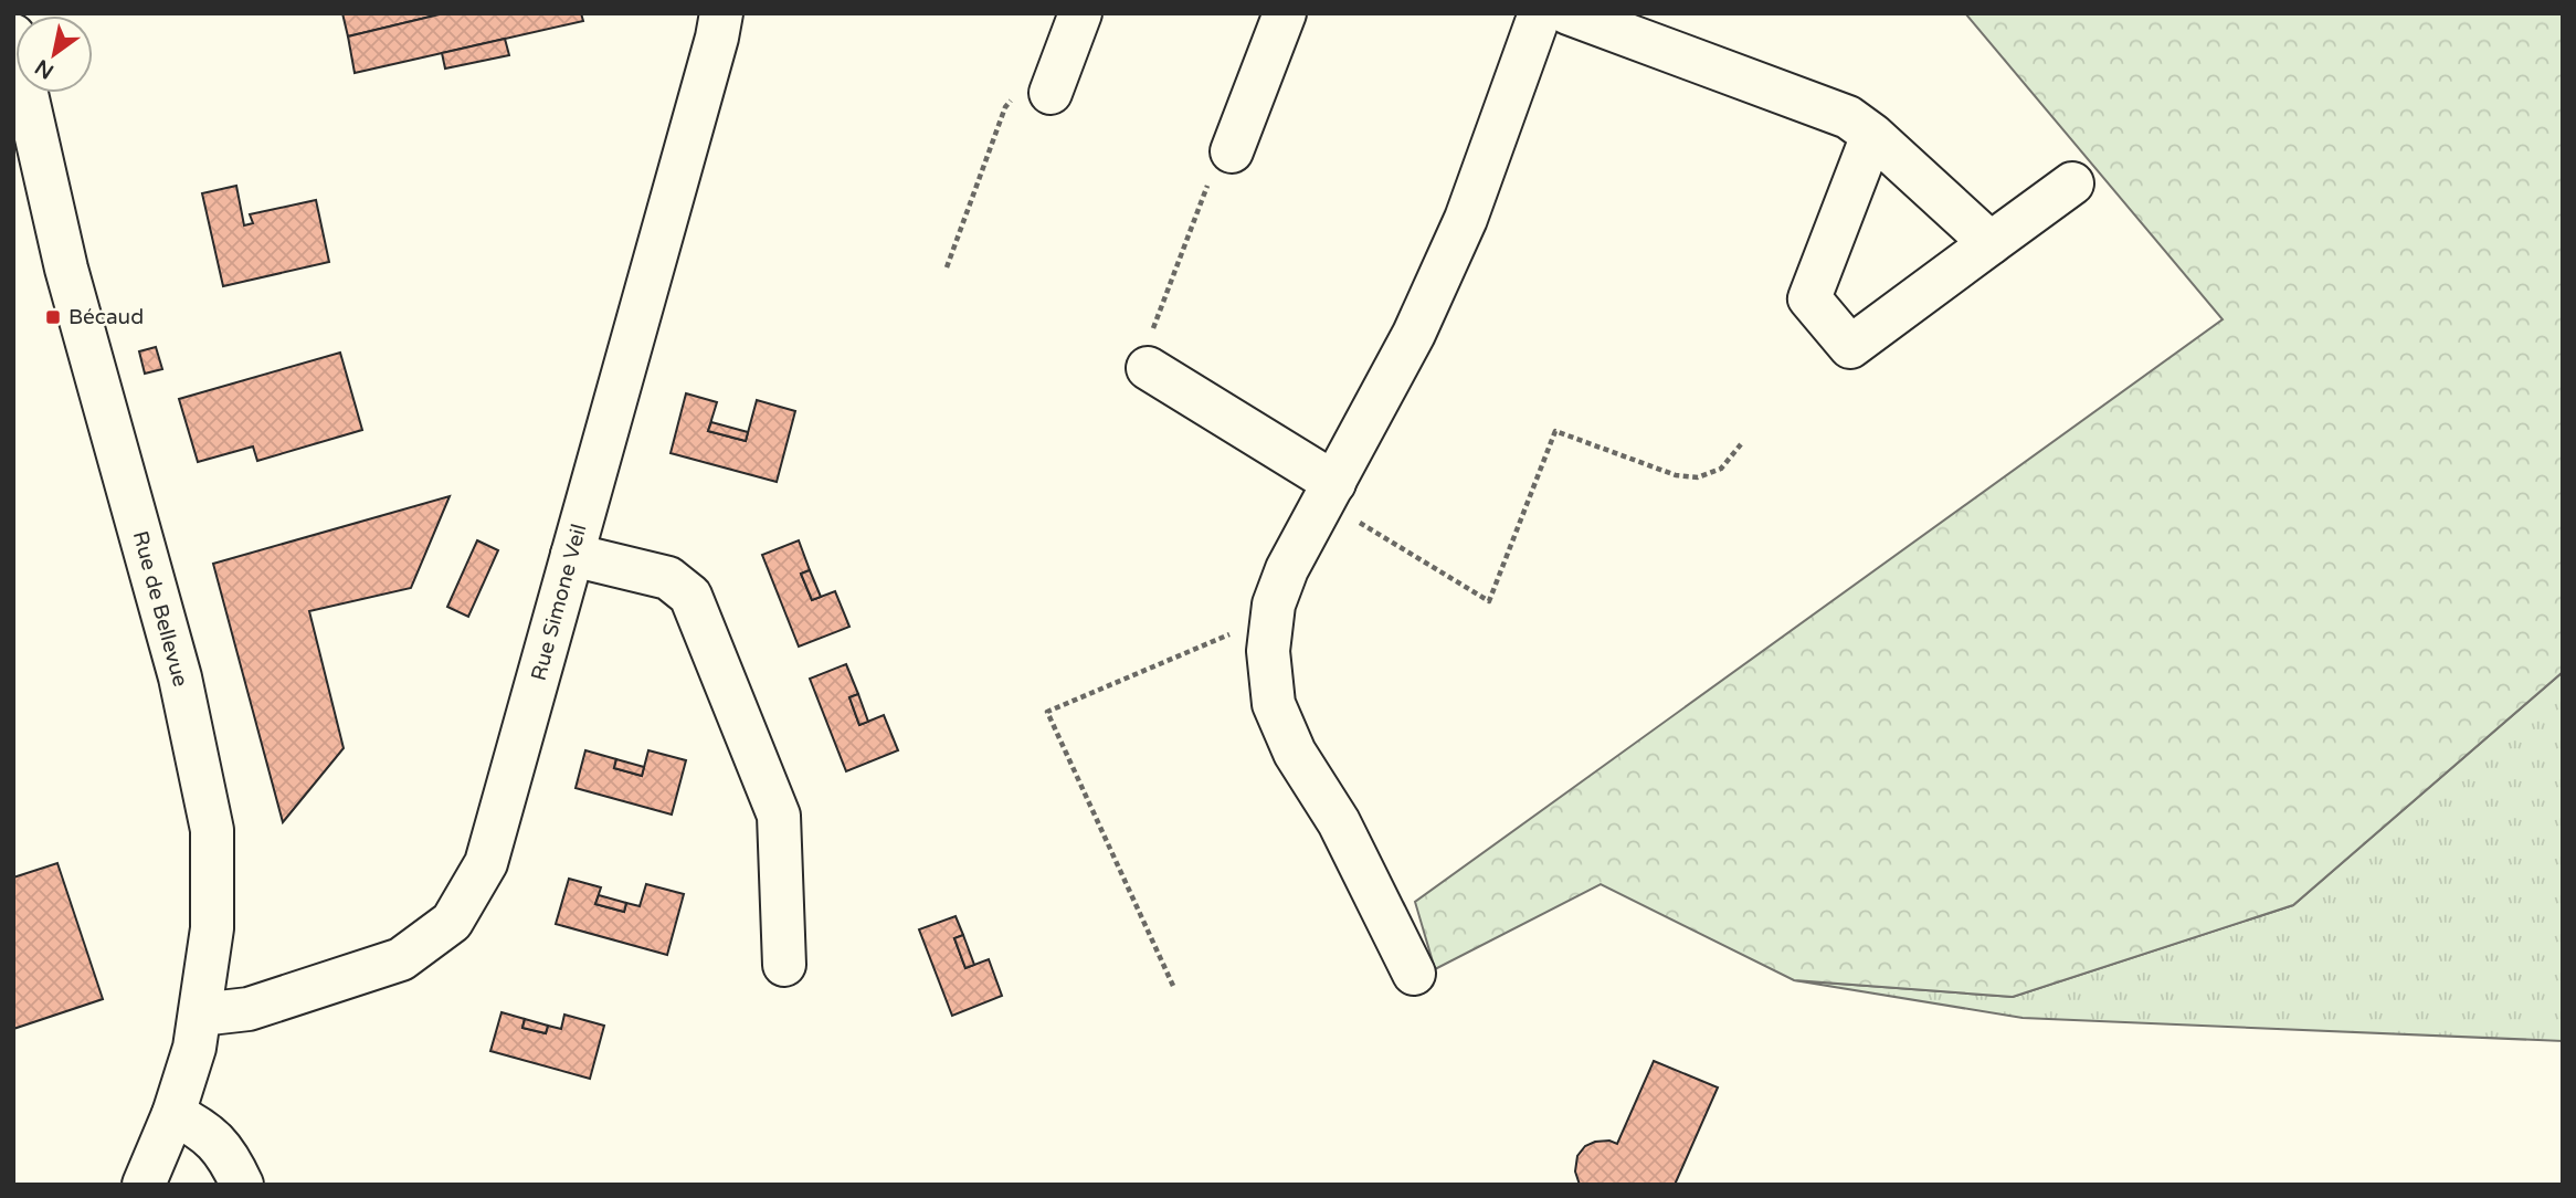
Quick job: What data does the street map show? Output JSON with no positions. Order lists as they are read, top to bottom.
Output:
{
  "streets": {
    "street": ["Rue Simone Veil", "Rue de Bellevue"]
  },
  "crossings": [
    ["Rue Simone Veil", "Rue de Bellevue"]
  ],
  "places": {
    "transit": ["Bécaud"]
  },
  "north": "bottom left"
}
